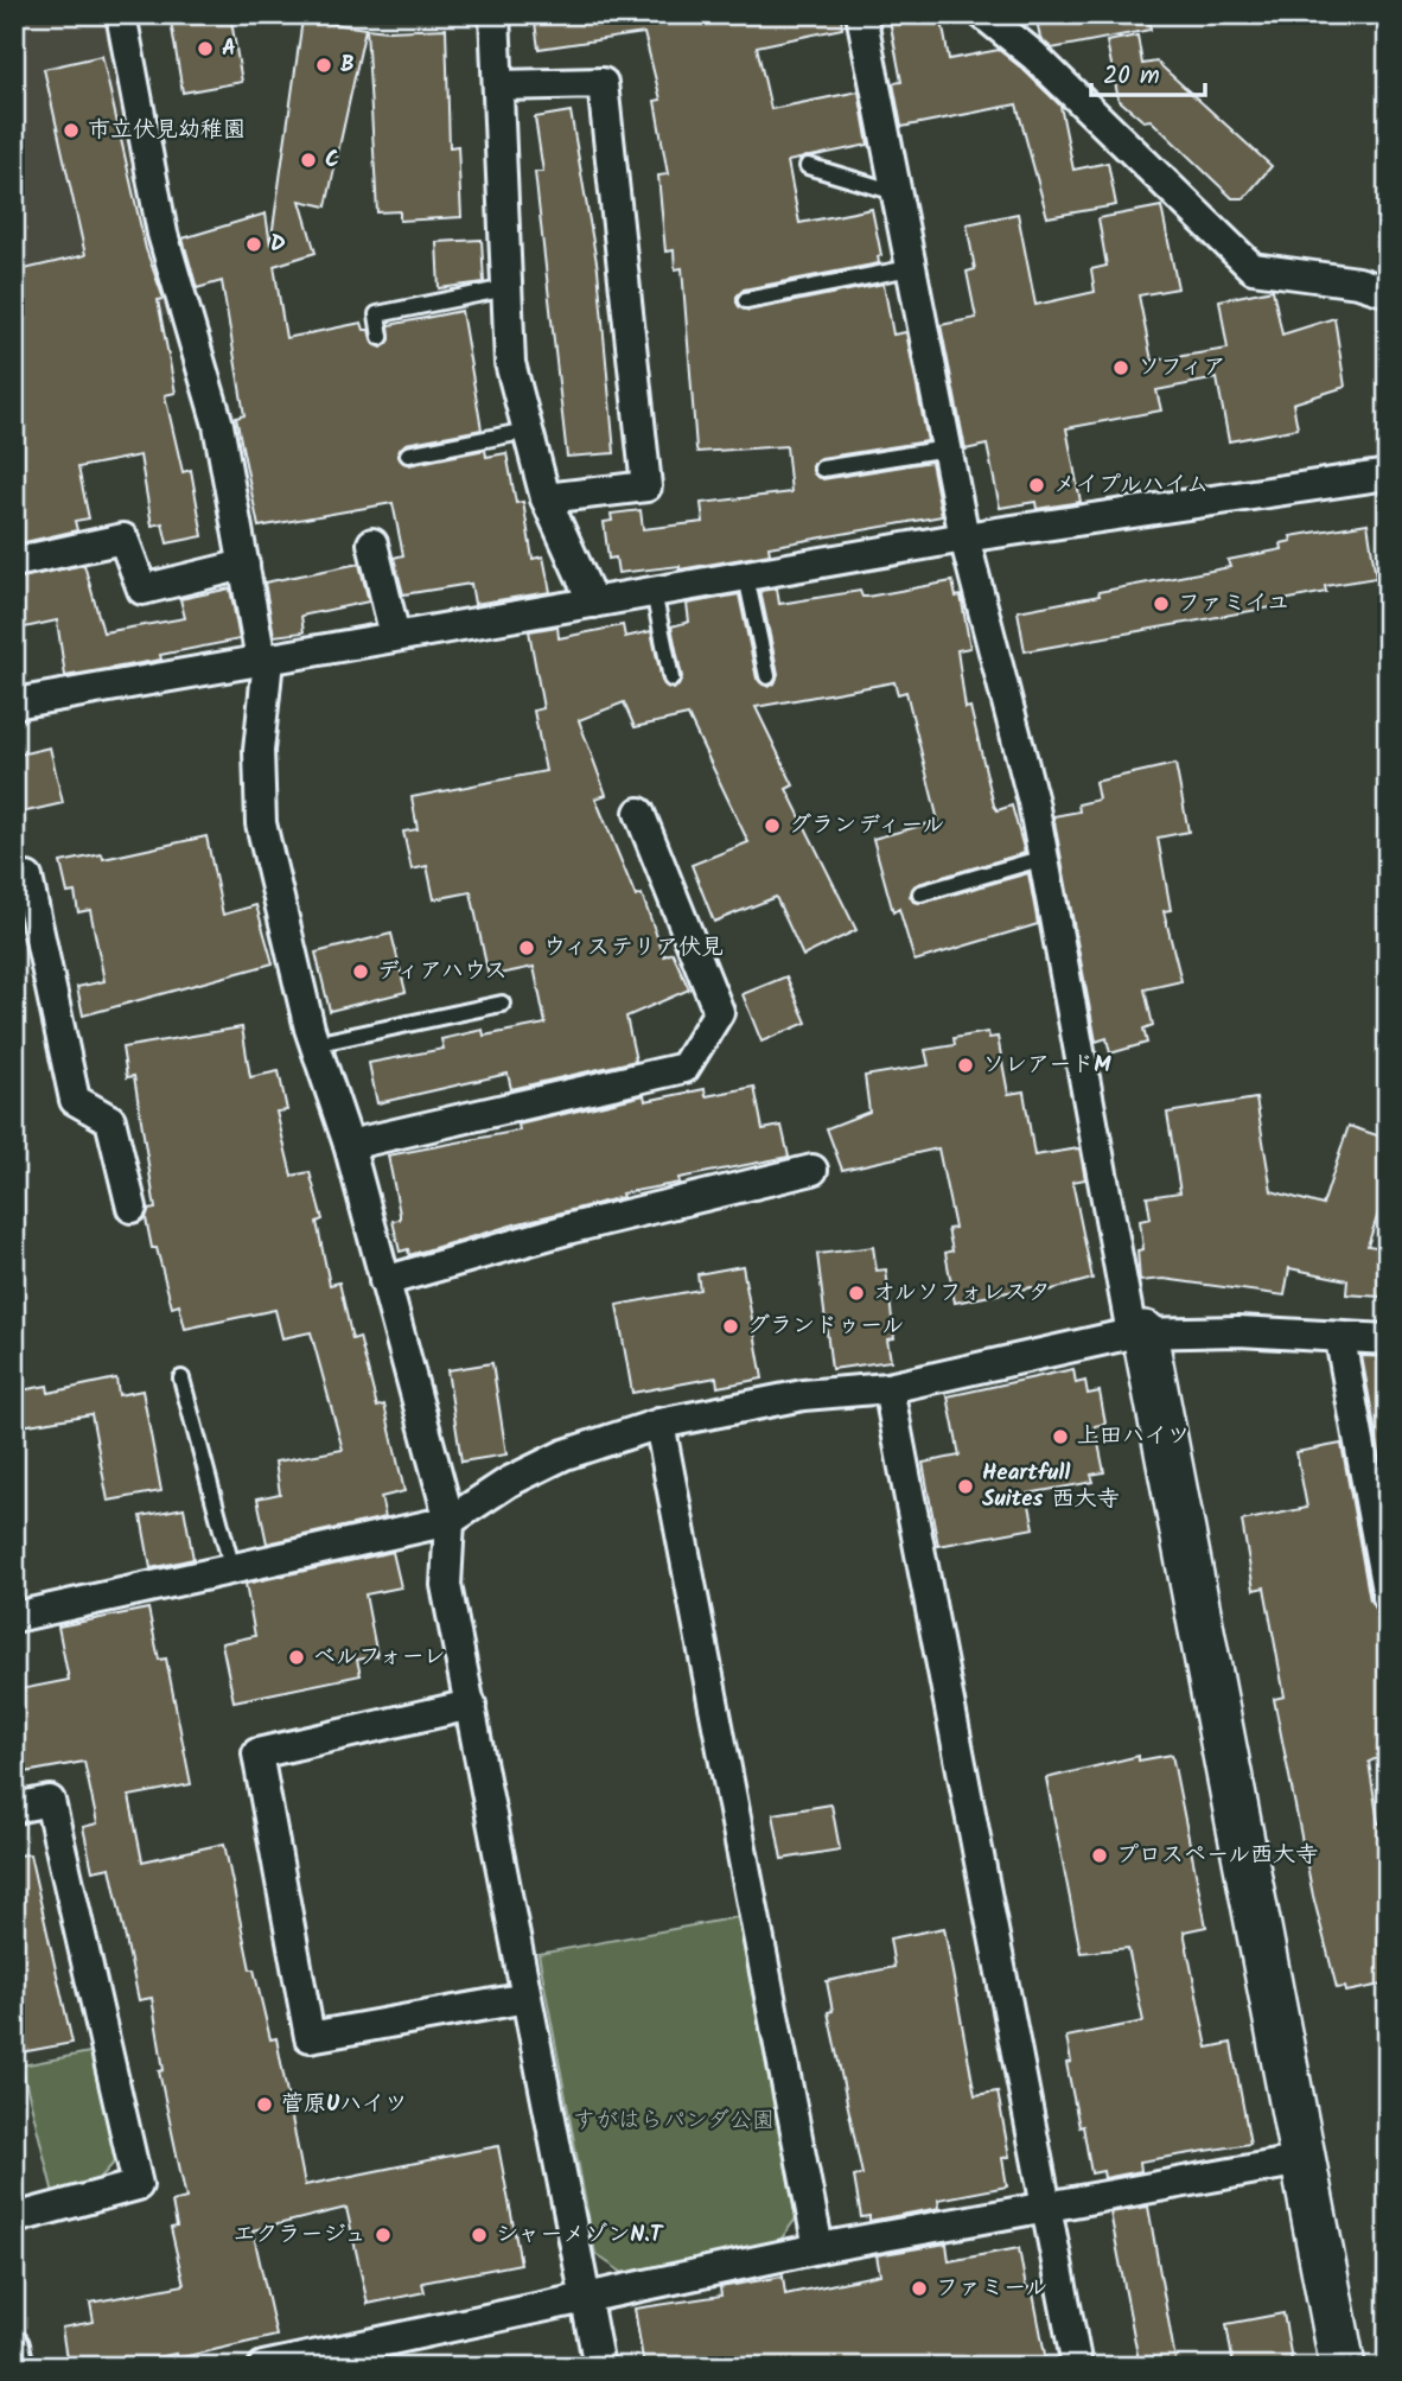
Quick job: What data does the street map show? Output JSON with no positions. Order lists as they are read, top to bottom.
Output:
{
  "parks": ["すがはらパンダ公園"],
  "places": [
    "A",
    "B",
    "市立伏見幼稚園",
    "C",
    "D",
    "ソフィア",
    "メイプルハイム",
    "ファミイユ",
    "グランディール",
    "ウィステリア伏見",
    "ディアハウス",
    "ソレアードM",
    "オルソフォレスタ",
    "グランドゥール",
    "上田ハイツ",
    "Heartfull Suites 西大寺",
    "ベルフォーレ",
    "プロスペール西大寺",
    "菅原Uハイツ",
    "エクラージュ",
    "シャーメゾンN.T",
    "ファミール"
  ],
  "scale_bar": "20 m"
}
